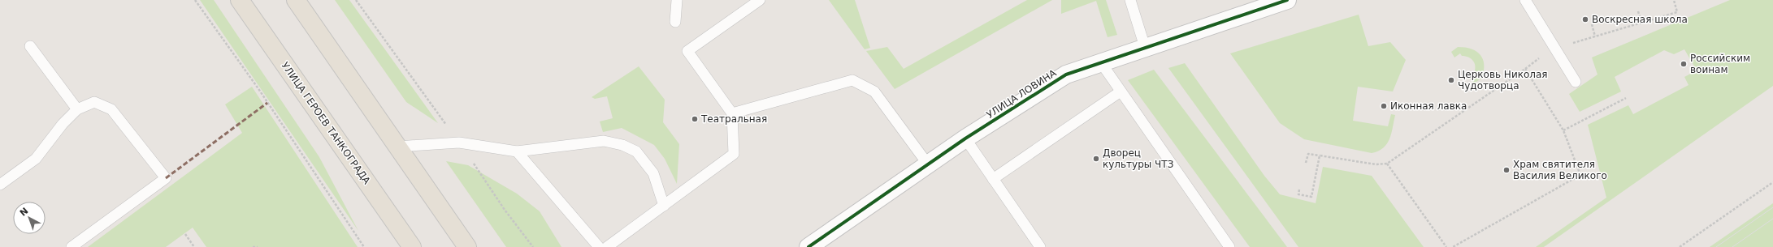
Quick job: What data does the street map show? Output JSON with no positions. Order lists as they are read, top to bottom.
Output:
{
  "streets": {
    "main road": ["УЛИЦА ГЕРОЕВ ТАНКОГРАДА"],
    "street": ["УЛИЦА ЛОВИНА"]
  },
  "places": [
    "Воскресная школа",
    "Российским воинам",
    "Церковь Николая Чудотворца",
    "Иконная лавка",
    "Театральная",
    "Дворец культуры ЧТЗ",
    "Храм святителя Василия Великого"
  ],
  "north": "top left"
}
